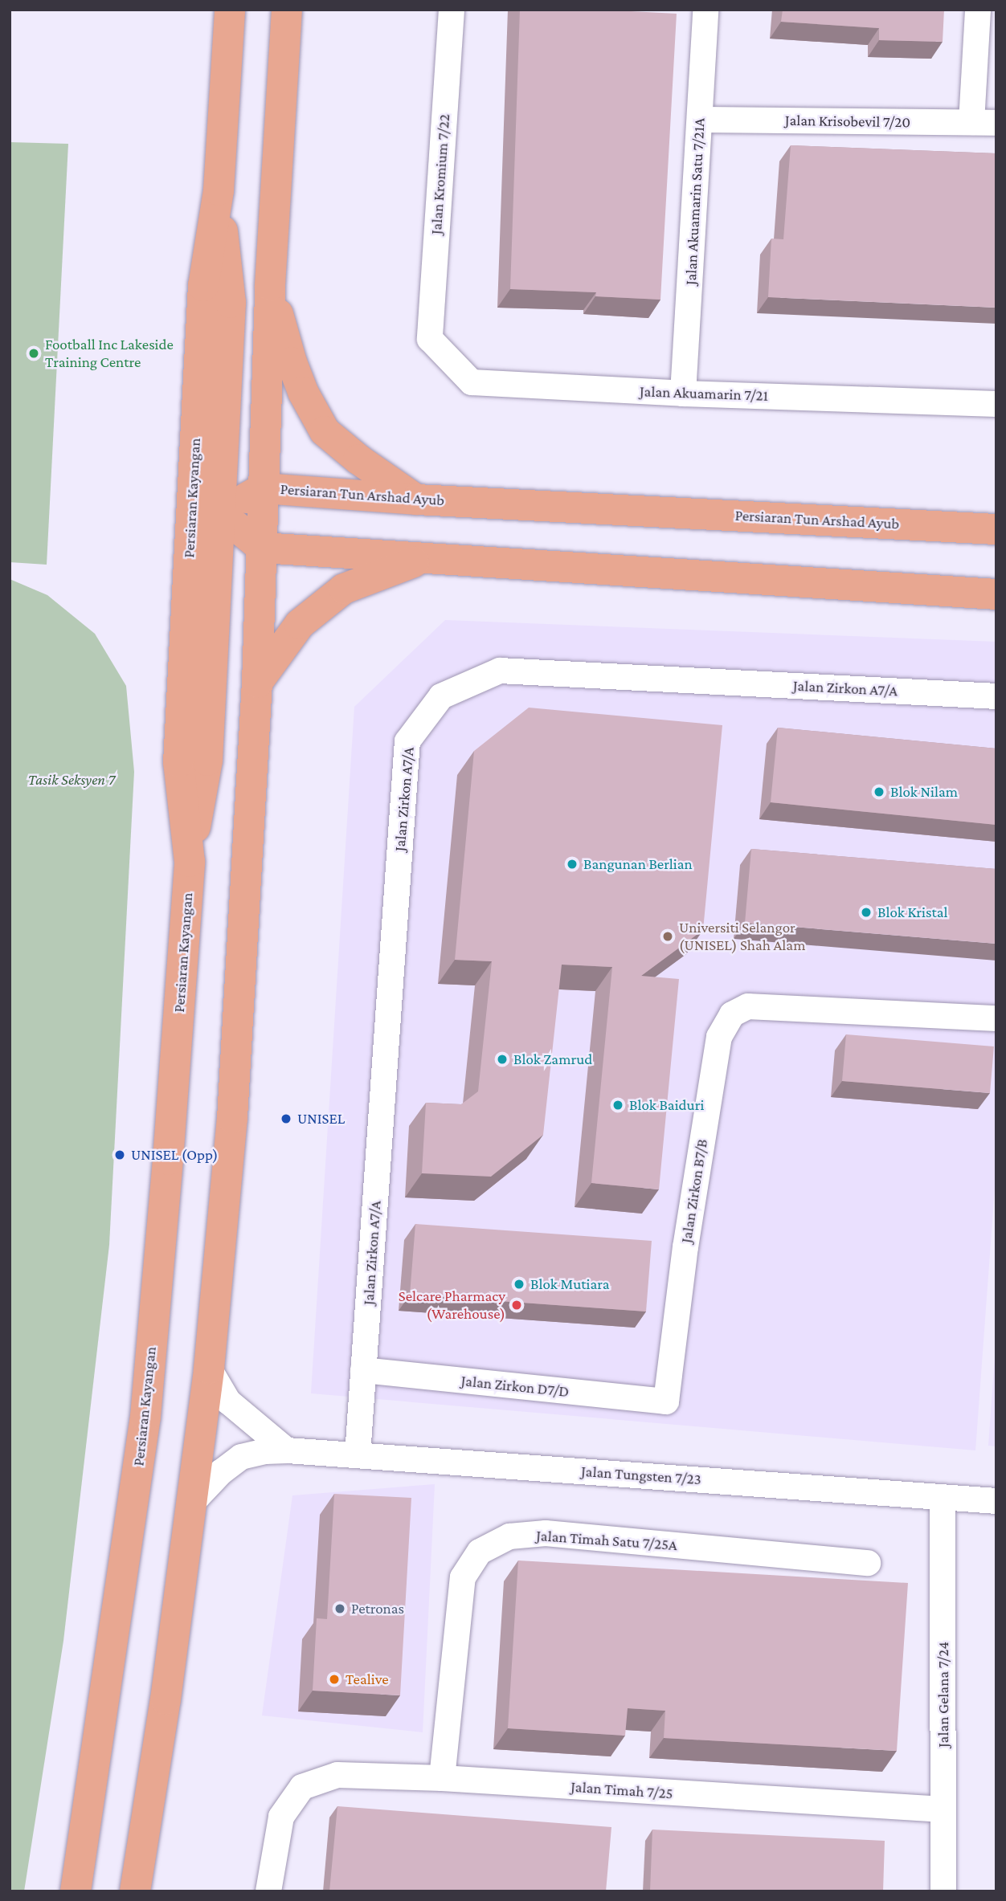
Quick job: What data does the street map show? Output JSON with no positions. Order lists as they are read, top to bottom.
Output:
{
  "streets": {
    "main road": ["Persiaran Tun Arshad Ayub", "Persiaran Kayangan"],
    "street": [
      "Jalan Krisobevil 7/20",
      "Jalan Kromium 7/22",
      "Jalan Akuamarin Satu 7/21A",
      "Jalan Akuamarin 7/21",
      "Jalan Zirkon A7/A",
      "Jalan Zirkon B7/B",
      "Jalan Zirkon D7/D",
      "Jalan Tungsten 7/23",
      "Jalan Timah Satu 7/25A",
      "Jalan Gelana 7/24",
      "Jalan Timah 7/25"
    ]
  },
  "crossings": [
    ["Jalan Krisobevil 7/20", "Jalan Akuamarin Satu 7/21A"],
    ["Jalan Kromium 7/22", "Jalan Akuamarin 7/21"],
    ["Jalan Akuamarin Satu 7/21A", "Jalan Akuamarin 7/21"],
    ["Jalan Zirkon A7/A", "Jalan Zirkon D7/D"],
    ["Jalan Zirkon A7/A", "Jalan Tungsten 7/23"],
    ["Jalan Zirkon B7/B", "Jalan Zirkon D7/D"],
    ["Jalan Tungsten 7/23", "Jalan Gelana 7/24"],
    ["Jalan Timah Satu 7/25A", "Jalan Timah 7/25"],
    ["Jalan Gelana 7/24", "Jalan Timah 7/25"]
  ],
  "parks": ["Tasik Seksyen 7"],
  "places": [
    "Football Inc Lakeside Training Centre",
    "Blok Nilam",
    "Bangunan Berlian",
    "Blok Kristal",
    "Universiti Selangor (UNISEL) Shah Alam",
    "Blok Zamrud",
    "Blok Baiduri",
    "UNISEL",
    "UNISEL (Opp)",
    "Blok Mutiara",
    "Selcare Pharmacy (Warehouse)",
    "Petronas",
    "Tealive"
  ]
}
